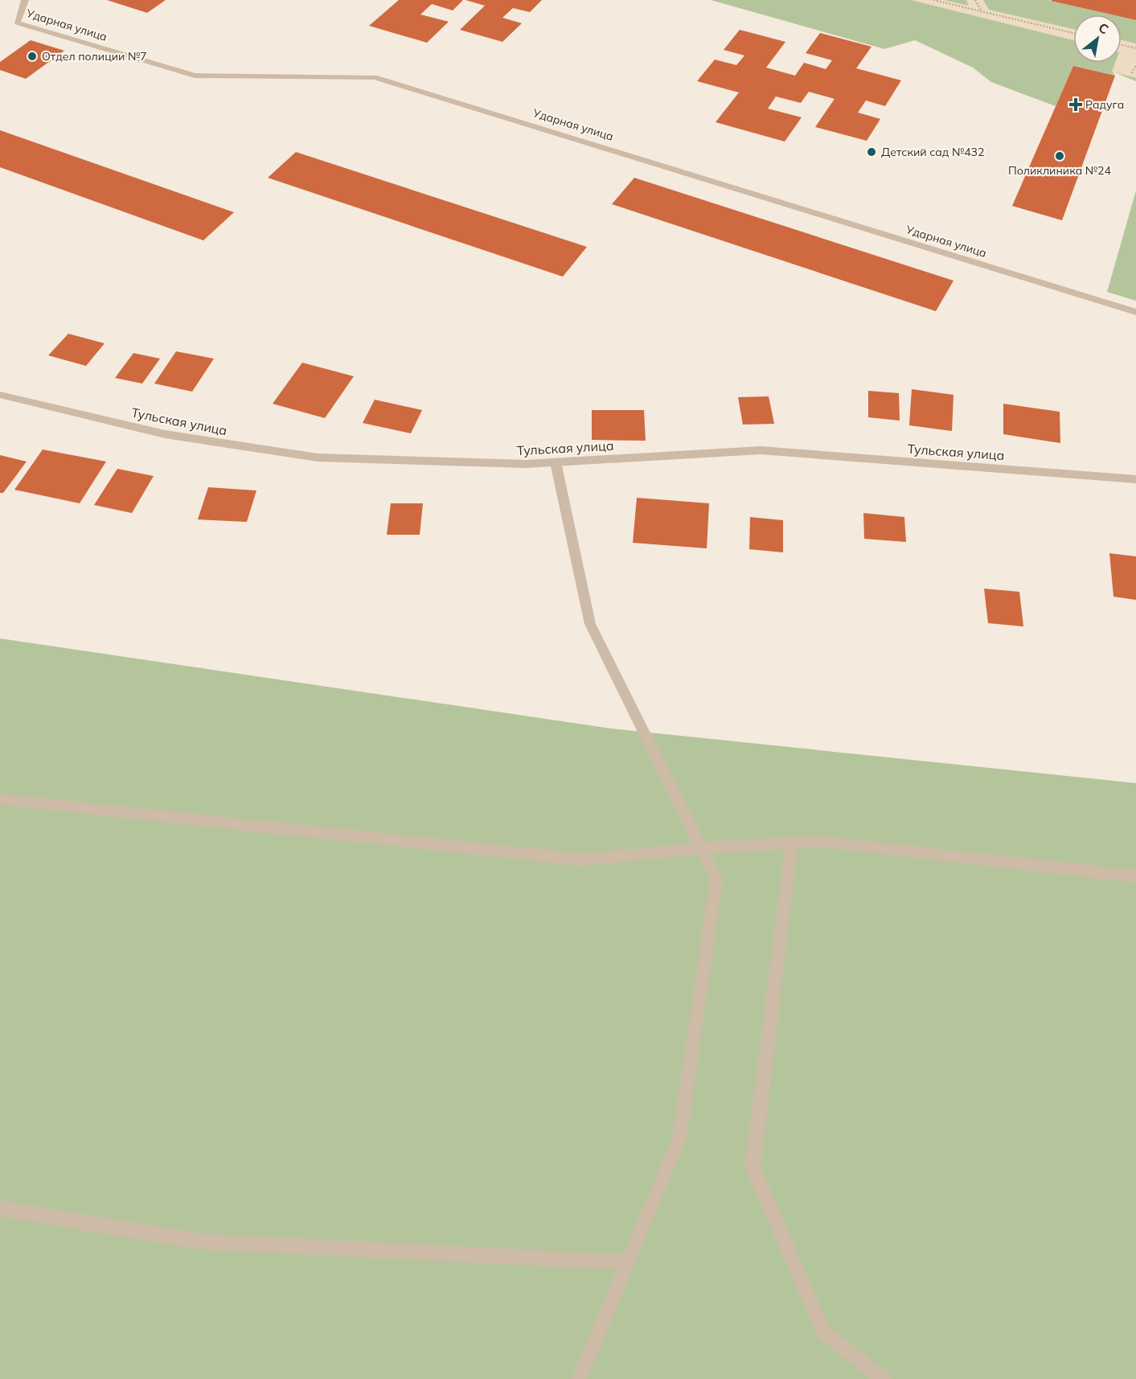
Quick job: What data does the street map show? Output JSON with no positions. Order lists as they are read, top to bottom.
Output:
{
  "streets": {
    "street": ["Ударная улица", "Тульская улица"]
  },
  "places": {
    "other": ["Отдел полиции №7", "Детский сад №432", "Поликлиника №24"],
    "health": ["Радуга"]
  },
  "north": "top right"
}
